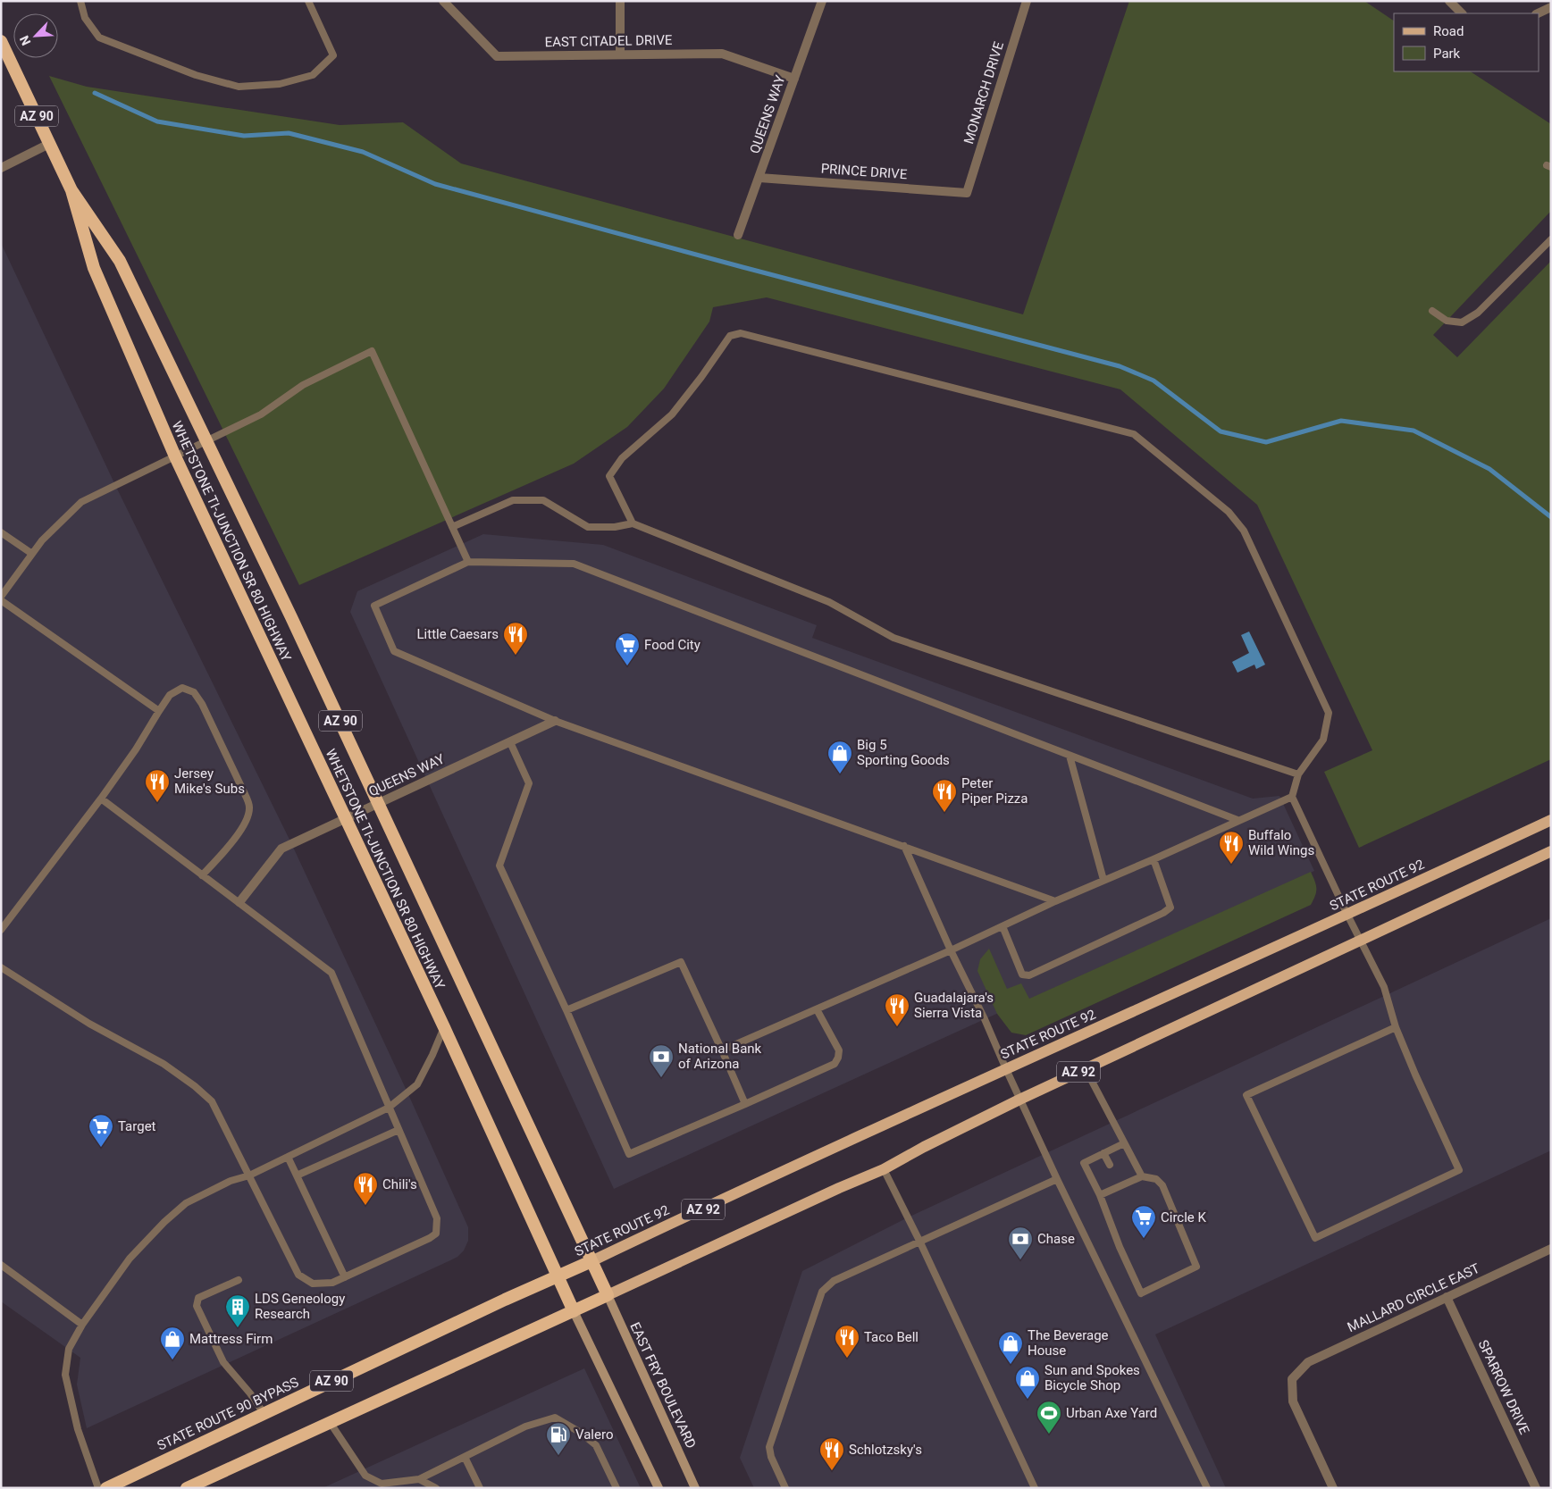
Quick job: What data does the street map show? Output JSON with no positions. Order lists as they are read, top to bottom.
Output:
{
  "streets": {
    "highway": [
      "AZ 90",
      "WHETSTONE TI-JUNCTION SR 80 HIGHWAY",
      "STATE ROUTE 92",
      "AZ 92",
      "STATE ROUTE 90 BYPASS"
    ],
    "main road": ["EAST FRY BOULEVARD"],
    "street": [
      "EAST CITADEL DRIVE",
      "MONARCH DRIVE",
      "QUEENS WAY",
      "PRINCE DRIVE",
      "MALLARD CIRCLE EAST",
      "SPARROW DRIVE"
    ]
  },
  "crossings": [
    ["EAST CITADEL DRIVE", "QUEENS WAY"],
    ["MONARCH DRIVE", "PRINCE DRIVE"],
    ["QUEENS WAY", "PRINCE DRIVE"],
    ["QUEENS WAY", "WHETSTONE TI-JUNCTION SR 80 HIGHWAY"],
    ["AZ 90", "WHETSTONE TI-JUNCTION SR 80 HIGHWAY"],
    ["AZ 90", "AZ 92"],
    ["AZ 90", "EAST FRY BOULEVARD"],
    ["WHETSTONE TI-JUNCTION SR 80 HIGHWAY", "STATE ROUTE 92"],
    ["WHETSTONE TI-JUNCTION SR 80 HIGHWAY", "AZ 92"],
    ["WHETSTONE TI-JUNCTION SR 80 HIGHWAY", "EAST FRY BOULEVARD"],
    ["WHETSTONE TI-JUNCTION SR 80 HIGHWAY", "STATE ROUTE 90 BYPASS"],
    ["STATE ROUTE 92", "STATE ROUTE 90 BYPASS"],
    ["AZ 92", "EAST FRY BOULEVARD"],
    ["MALLARD CIRCLE EAST", "SPARROW DRIVE"]
  ],
  "places": {
    "restaurant": [
      "Little Caesars",
      "Jersey Mike's Subs",
      "Peter Piper Pizza",
      "Buffalo Wild Wings",
      "Guadalajara's Sierra Vista",
      "Chili's",
      "Taco Bell",
      "Schlotzsky's"
    ],
    "supermarket": ["Food City", "Target", "Circle K"],
    "shop": [
      "Big 5 Sporting Goods",
      "Mattress Firm",
      "The Beverage House",
      "Sun and Spokes Bicycle Shop"
    ],
    "bank": ["National Bank of Arizona", "Chase"],
    "building": ["LDS Geneology Research"],
    "sports": ["Urban Axe Yard"],
    "fuel station": ["Valero"]
  },
  "legend": ["Road", "Park"],
  "north": "bottom left"
}
